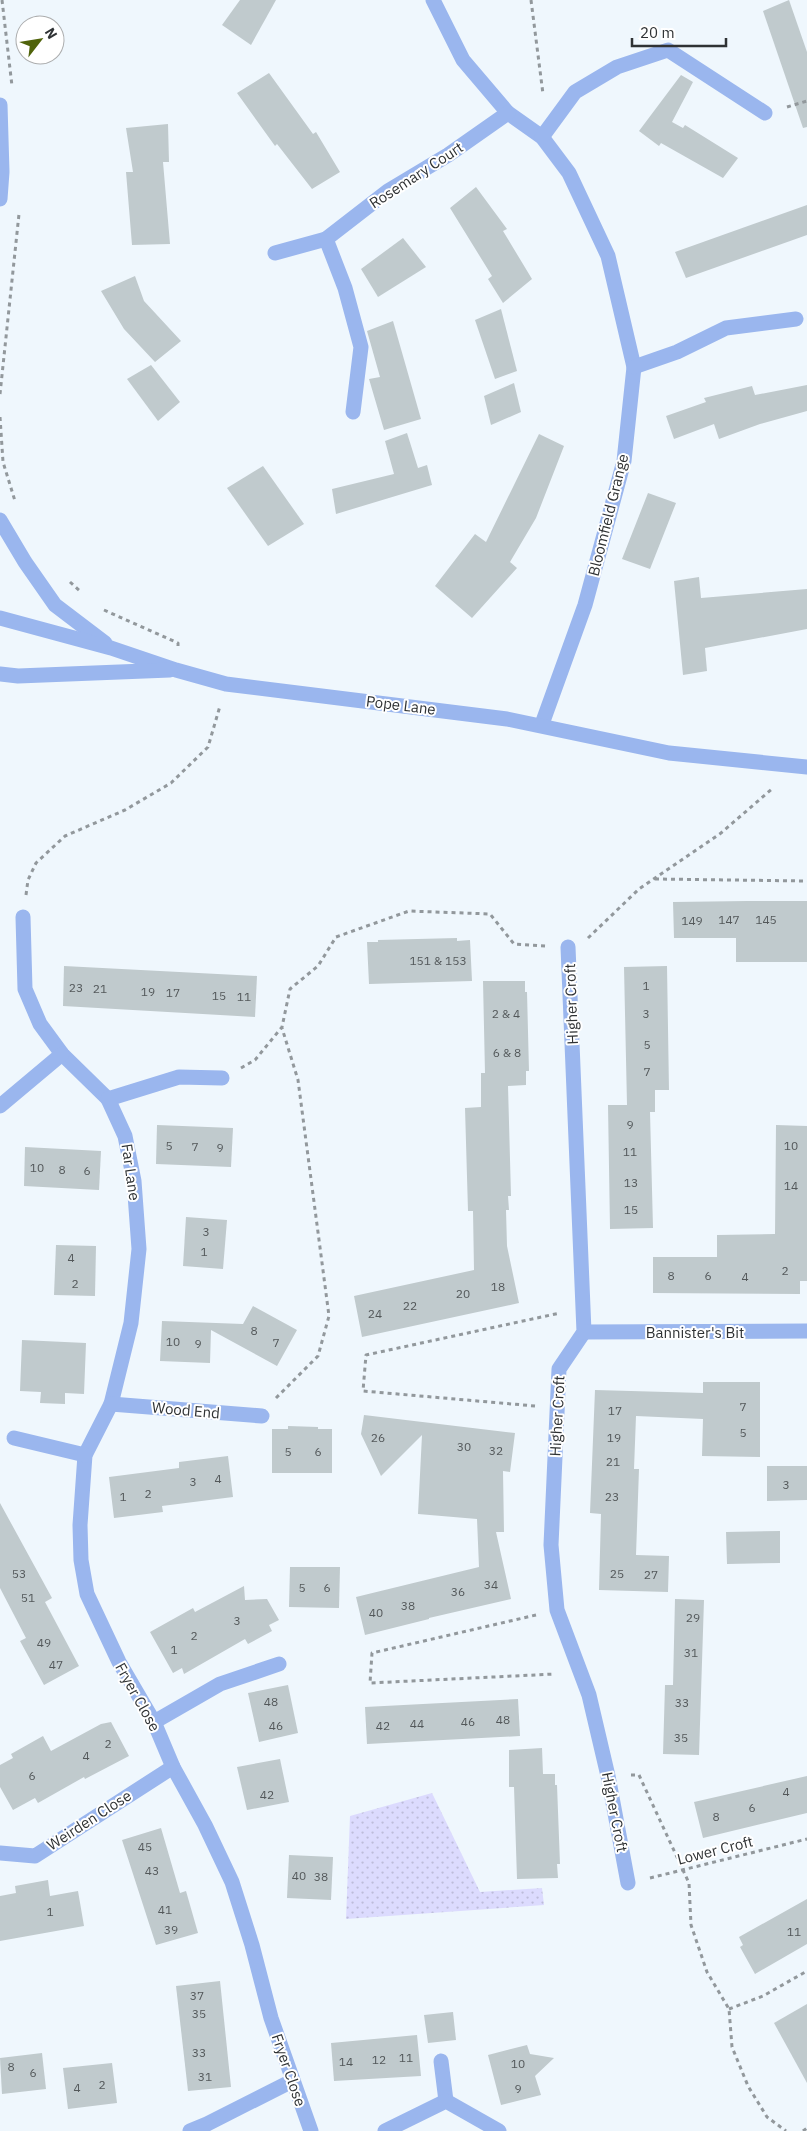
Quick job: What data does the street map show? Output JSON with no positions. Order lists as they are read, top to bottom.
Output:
{
  "streets": {
    "street": [
      "Rosemary Court",
      "Bloomfield Grange",
      "Pope Lane",
      "Higher Croft",
      "Far Lane",
      "Bannister's Bit",
      "Wood End",
      "Fryer Close",
      "Weirden Close"
    ],
    "path": ["Lower Croft"]
  },
  "crossings": [
    ["Rosemary Court", "Bloomfield Grange"],
    ["Bloomfield Grange", "Pope Lane"],
    ["Higher Croft", "Bannister's Bit"],
    ["Higher Croft", "Lower Croft"],
    ["Far Lane", "Fryer Close"],
    ["Wood End", "Fryer Close"],
    ["Fryer Close", "Weirden Close"]
  ],
  "house_numbers": [
    "147",
    "145",
    "149",
    "151 & 153",
    "1",
    "23",
    "21",
    "19",
    "17",
    "15",
    "11",
    "2 & 4",
    "3",
    "5",
    "6 & 8",
    "7",
    "9",
    "5",
    "10",
    "7",
    "9",
    "11",
    "10",
    "8",
    "6",
    "13",
    "14",
    "15",
    "3",
    "1",
    "4",
    "2",
    "8",
    "6",
    "4",
    "2",
    "18",
    "20",
    "22",
    "24",
    "8",
    "10",
    "7",
    "9",
    "7",
    "17",
    "5",
    "26",
    "19",
    "30",
    "32",
    "5",
    "6",
    "21",
    "4",
    "3",
    "3",
    "2",
    "1",
    "23",
    "53",
    "25",
    "27",
    "34",
    "5",
    "6",
    "36",
    "51",
    "38",
    "40",
    "29",
    "3",
    "2",
    "49",
    "1",
    "31",
    "47",
    "48",
    "33",
    "48",
    "46",
    "44",
    "46",
    "42",
    "35",
    "2",
    "4",
    "6",
    "4",
    "42",
    "6",
    "8",
    "45",
    "43",
    "40",
    "38",
    "41",
    "1",
    "39",
    "11",
    "37",
    "35",
    "33",
    "11",
    "12",
    "14",
    "10",
    "8",
    "6",
    "31",
    "2",
    "4",
    "9"
  ],
  "scale_bar": "20 m",
  "north": "top right"
}
